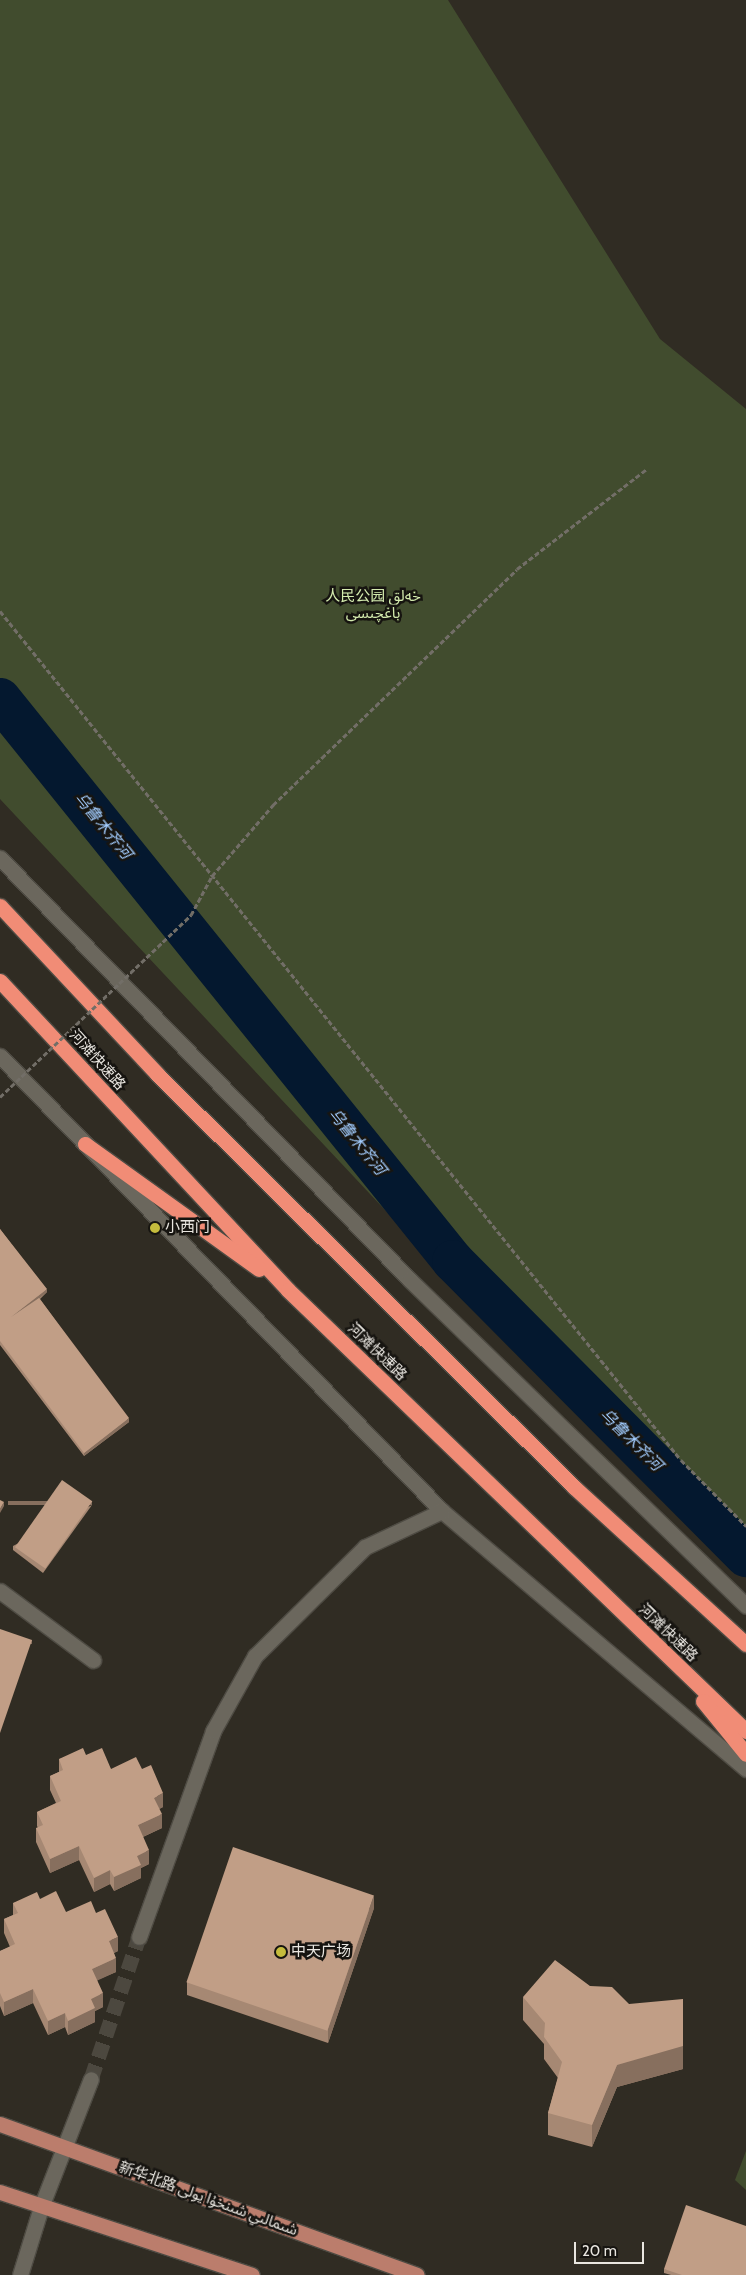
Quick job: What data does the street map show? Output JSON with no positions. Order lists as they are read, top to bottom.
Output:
{
  "streets": {
    "highway": ["河滩快速路"],
    "main road": ["新华北路 شىمالىي شىنخۇا يولى"]
  },
  "water": ["乌鲁木齐河"],
  "parks": ["人民公园 خەلق باغچىسى"],
  "places": ["小西门", "中天广场"],
  "scale_bar": "20 m"
}
